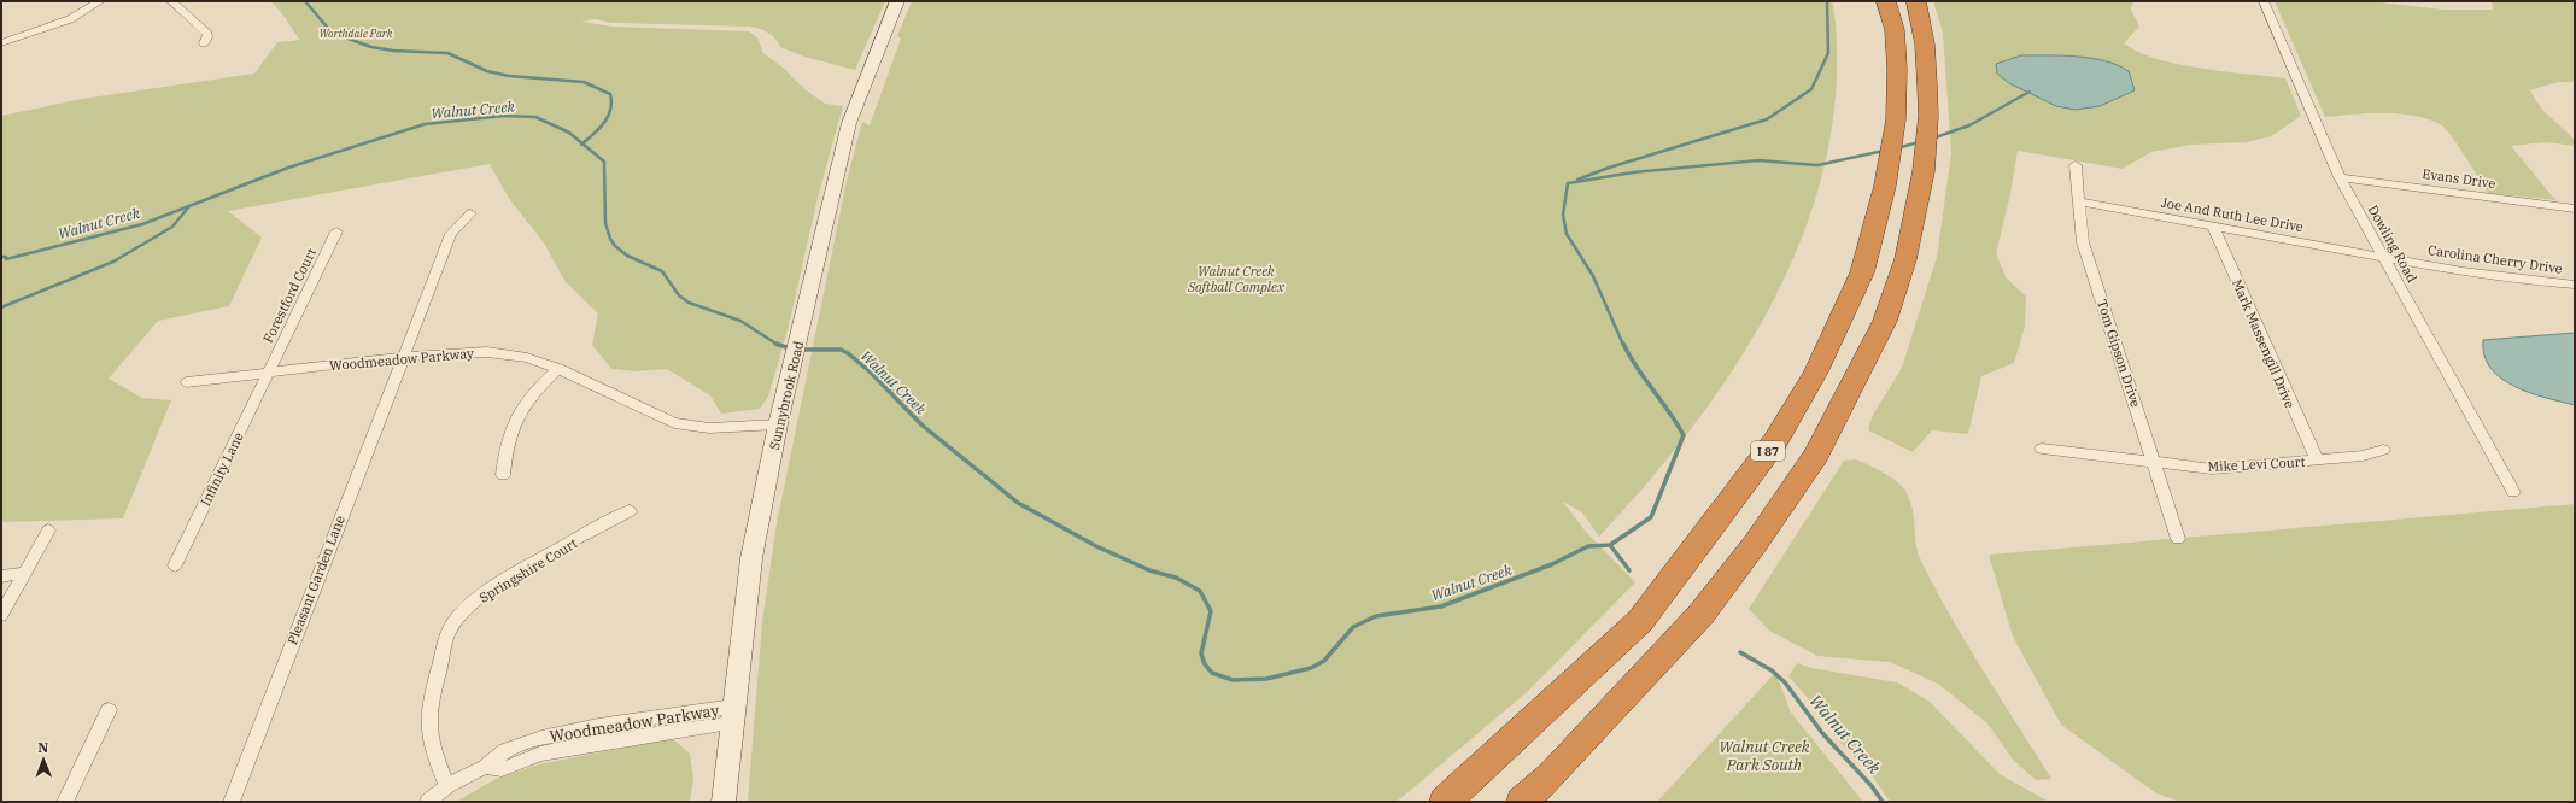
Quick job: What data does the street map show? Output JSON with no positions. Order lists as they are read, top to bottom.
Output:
{
  "streets": {
    "highway": ["I 87"],
    "main road": ["Sunnybrook Road"],
    "street": [
      "Evans Drive",
      "Joe And Ruth Lee Drive",
      "Dowling Road",
      "Carolina Cherry Drive",
      "Forestford Court",
      "Mark Massengill Drive",
      "Tom Gipson Drive",
      "Woodmeadow Parkway",
      "Mike Levi Court",
      "Infinity Lane",
      "Springshire Court",
      "Pleasant Garden Lane"
    ]
  },
  "crossings": [
    ["Evans Drive", "Dowling Road"],
    ["Joe And Ruth Lee Drive", "Dowling Road"],
    ["Joe And Ruth Lee Drive", "Carolina Cherry Drive"],
    ["Joe And Ruth Lee Drive", "Mark Massengill Drive"],
    ["Joe And Ruth Lee Drive", "Tom Gipson Drive"],
    ["Dowling Road", "Carolina Cherry Drive"],
    ["Forestford Court", "Woodmeadow Parkway"],
    ["Forestford Court", "Infinity Lane"],
    ["Mark Massengill Drive", "Mike Levi Court"],
    ["Tom Gipson Drive", "Mike Levi Court"],
    ["Woodmeadow Parkway", "Sunnybrook Road"],
    ["Woodmeadow Parkway", "Infinity Lane"],
    ["Woodmeadow Parkway", "Springshire Court"],
    ["Woodmeadow Parkway", "Pleasant Garden Lane"]
  ],
  "water": ["Walnut Creek"],
  "parks": ["Worthdale Park", "Walnut Creek Softball Complex", "Walnut Creek Park South"],
  "north": "top"
}
